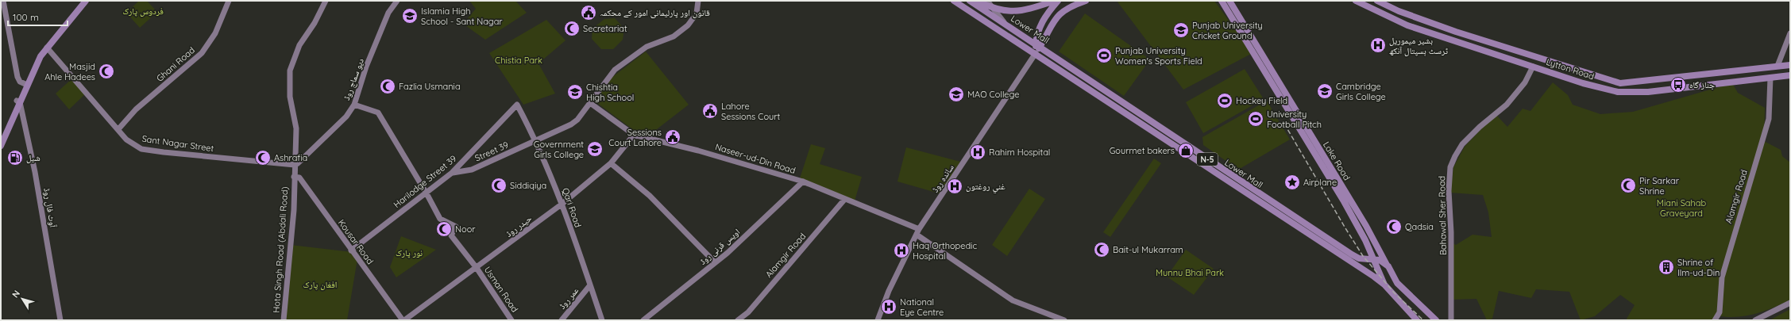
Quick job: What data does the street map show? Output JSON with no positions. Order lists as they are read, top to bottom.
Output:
{
  "streets": {
    "main road": [
      "Lower Mall",
      "Ghani Road",
      "Lytton Road",
      "دیو سماج روڈ",
      "Sant Nagar Street",
      "Street 39",
      "Naseer-ud-Din Road",
      "N-5",
      "Lake Road",
      "ساندہ روڈ",
      "Harilodge Street 39",
      "Alamgir Road",
      "آوٹ فال روڈ",
      "Qari Road",
      "Bahawal Sher Road",
      "حیدر روڈ",
      "Kousar Road",
      "اویس قرنی روڈ",
      "Hota Singh Road (Abdali Road)",
      "Usman Road",
      "عمر روڈ"
    ]
  },
  "crossings": [
    ["Lower Mall", "Lake Road"],
    ["Lower Mall", "ساندہ روڈ"],
    ["Ghani Road", "Sant Nagar Street"],
    ["Lytton Road", "Alamgir Road"],
    ["Lytton Road", "Bahawal Sher Road"],
    ["دیو سماج روڈ", "Sant Nagar Street"],
    ["دیو سماج روڈ", "Hota Singh Road (Abdali Road)"],
    ["Sant Nagar Street", "Hota Singh Road (Abdali Road)"],
    ["Street 39", "Naseer-ud-Din Road"],
    ["Street 39", "Harilodge Street 39"],
    ["Street 39", "Qari Road"],
    ["Naseer-ud-Din Road", "ساندہ روڈ"],
    ["Naseer-ud-Din Road", "Alamgir Road"],
    ["Naseer-ud-Din Road", "حیدر روڈ"],
    ["Naseer-ud-Din Road", "اویس قرنی روڈ"],
    ["Harilodge Street 39", "Qari Road"],
    ["Harilodge Street 39", "Kousar Road"],
    ["Harilodge Street 39", "Usman Road"],
    ["Qari Road", "حیدر روڈ"],
    ["Qari Road", "عمر روڈ"],
    ["حیدر روڈ", "Kousar Road"],
    ["حیدر روڈ", "Usman Road"],
    ["Kousar Road", "Hota Singh Road (Abdali Road)"]
  ],
  "parks": [
    "فردوس پارک",
    "Chistia Park",
    "Miani Sahab Graveyard",
    "نور پارک",
    "Munnu Bhai Park",
    "افغان پارک"
  ],
  "places": {
    "public building": ["قانون اور پارلیمانی امور کے محکمہ", "Lahore Sessions Court", "Sessions Court Lahore"],
    "school or university": [
      "Islamia High School - Sant Nagar",
      "Punjab University Cricket Ground",
      "Cambridge Girls College",
      "Chishtia High School",
      "MAO College",
      "Government Girls College"
    ],
    "mosque": [
      "Secretariat",
      "Masjid Ahle Hadees",
      "Fazlia Usmania",
      "Ashrafia",
      "Siddiqiya",
      "Pir Sarkar Shrine",
      "Qadsia",
      "Noor",
      "Bait-ul Mukarram"
    ],
    "hospital": [
      "بشیر میموریل ٹرسٹ ہسپتال آنکھ",
      "Rahim Hospital",
      "غني روغتون",
      "Haq Orthopedic Hospital",
      "National Eye Centre"
    ],
    "sports": ["Punjab University Women's Sports Field", "Hockey Field", "University Football Pitch"],
    "bus stop": ["جناز گاہ"],
    "shop": ["Gourmet bakers"],
    "fuel station": ["شیل"],
    "place": ["Airplane"],
    "building": ["Shrine of Ilm-ud-Din"]
  },
  "scale_bar": "100 m",
  "north": "top left"
}
